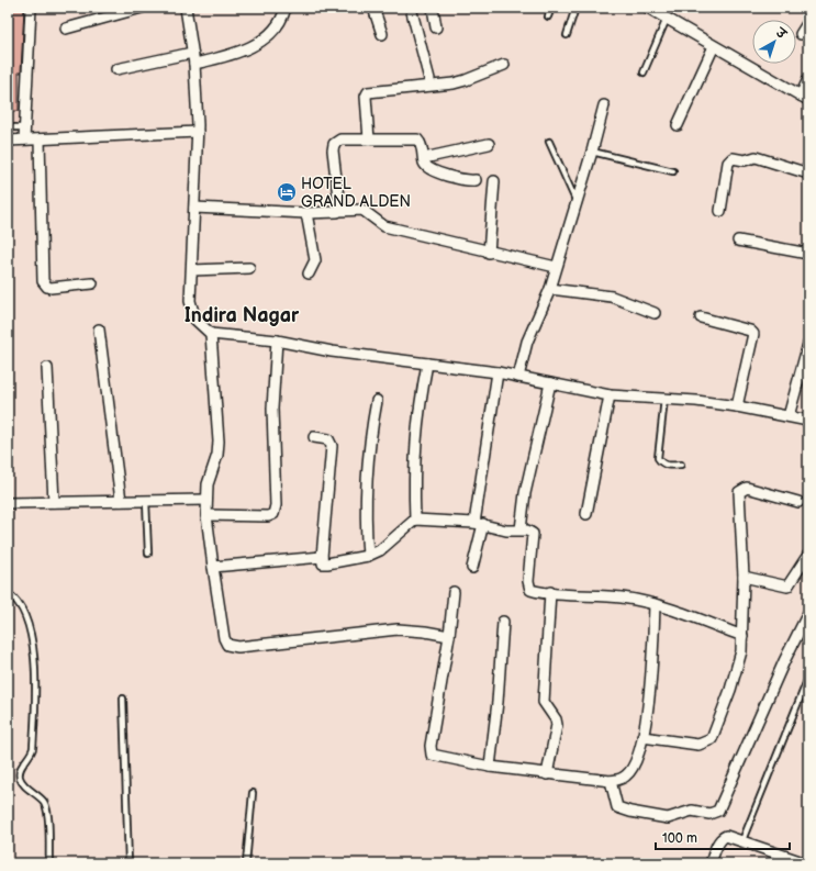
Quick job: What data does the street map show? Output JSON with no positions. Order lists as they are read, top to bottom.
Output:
{
  "districts": ["Indira Nagar"],
  "places": {
    "hotel": ["HOTEL GRAND ALDEN"]
  },
  "scale_bar": "100 m",
  "north": "top right"
}
